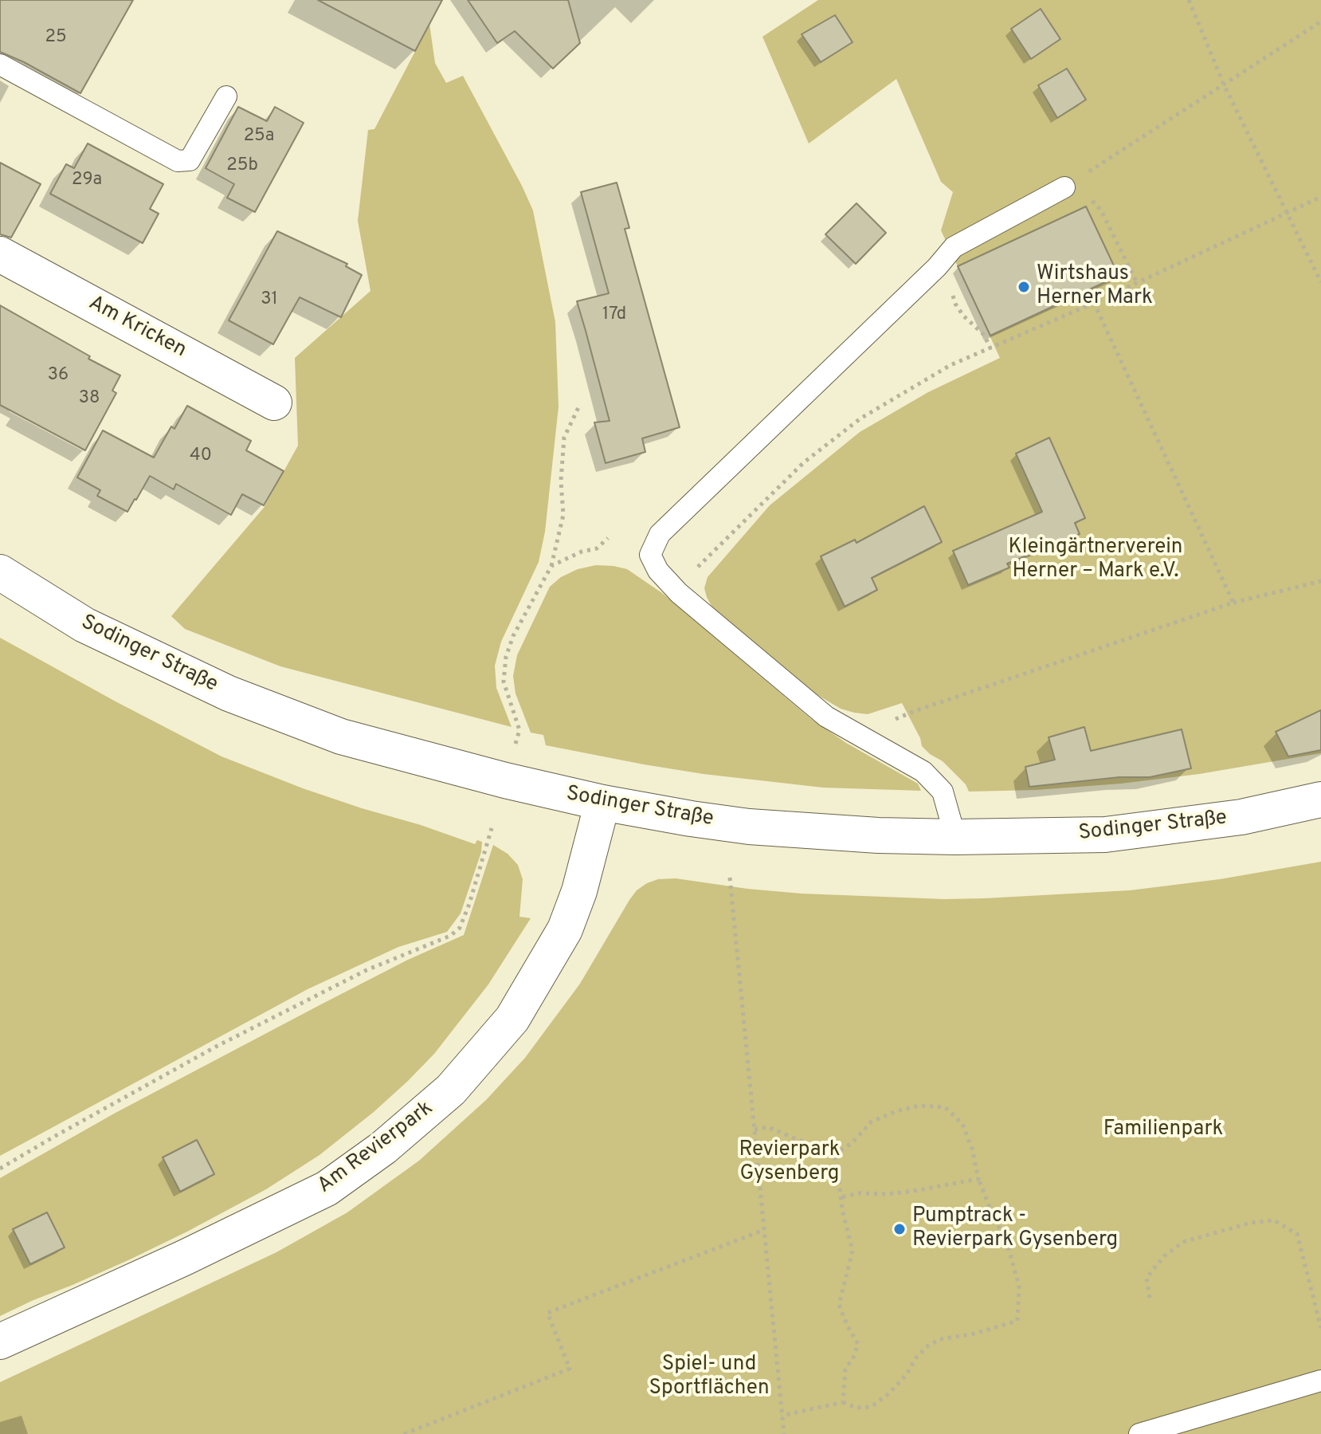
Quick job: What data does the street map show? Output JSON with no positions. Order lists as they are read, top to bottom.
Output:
{
  "streets": {
    "main road": ["Am Kricken", "Sodinger Straße", "Am Revierpark"]
  },
  "crossings": [
    ["Sodinger Straße", "Am Revierpark"]
  ],
  "parks": [
    "Kleingärtnerverein Herner – Mark e.V.",
    "Familienpark",
    "Revierpark Gysenberg",
    "Spiel- und Sportflächen"
  ],
  "places": ["Wirtshaus Herner Mark", "Pumptrack - Revierpark Gysenberg"],
  "house_numbers": [
    "25",
    "25a",
    "25b",
    "29a",
    "31",
    "17d",
    "36",
    "38",
    "40"
  ]
}
